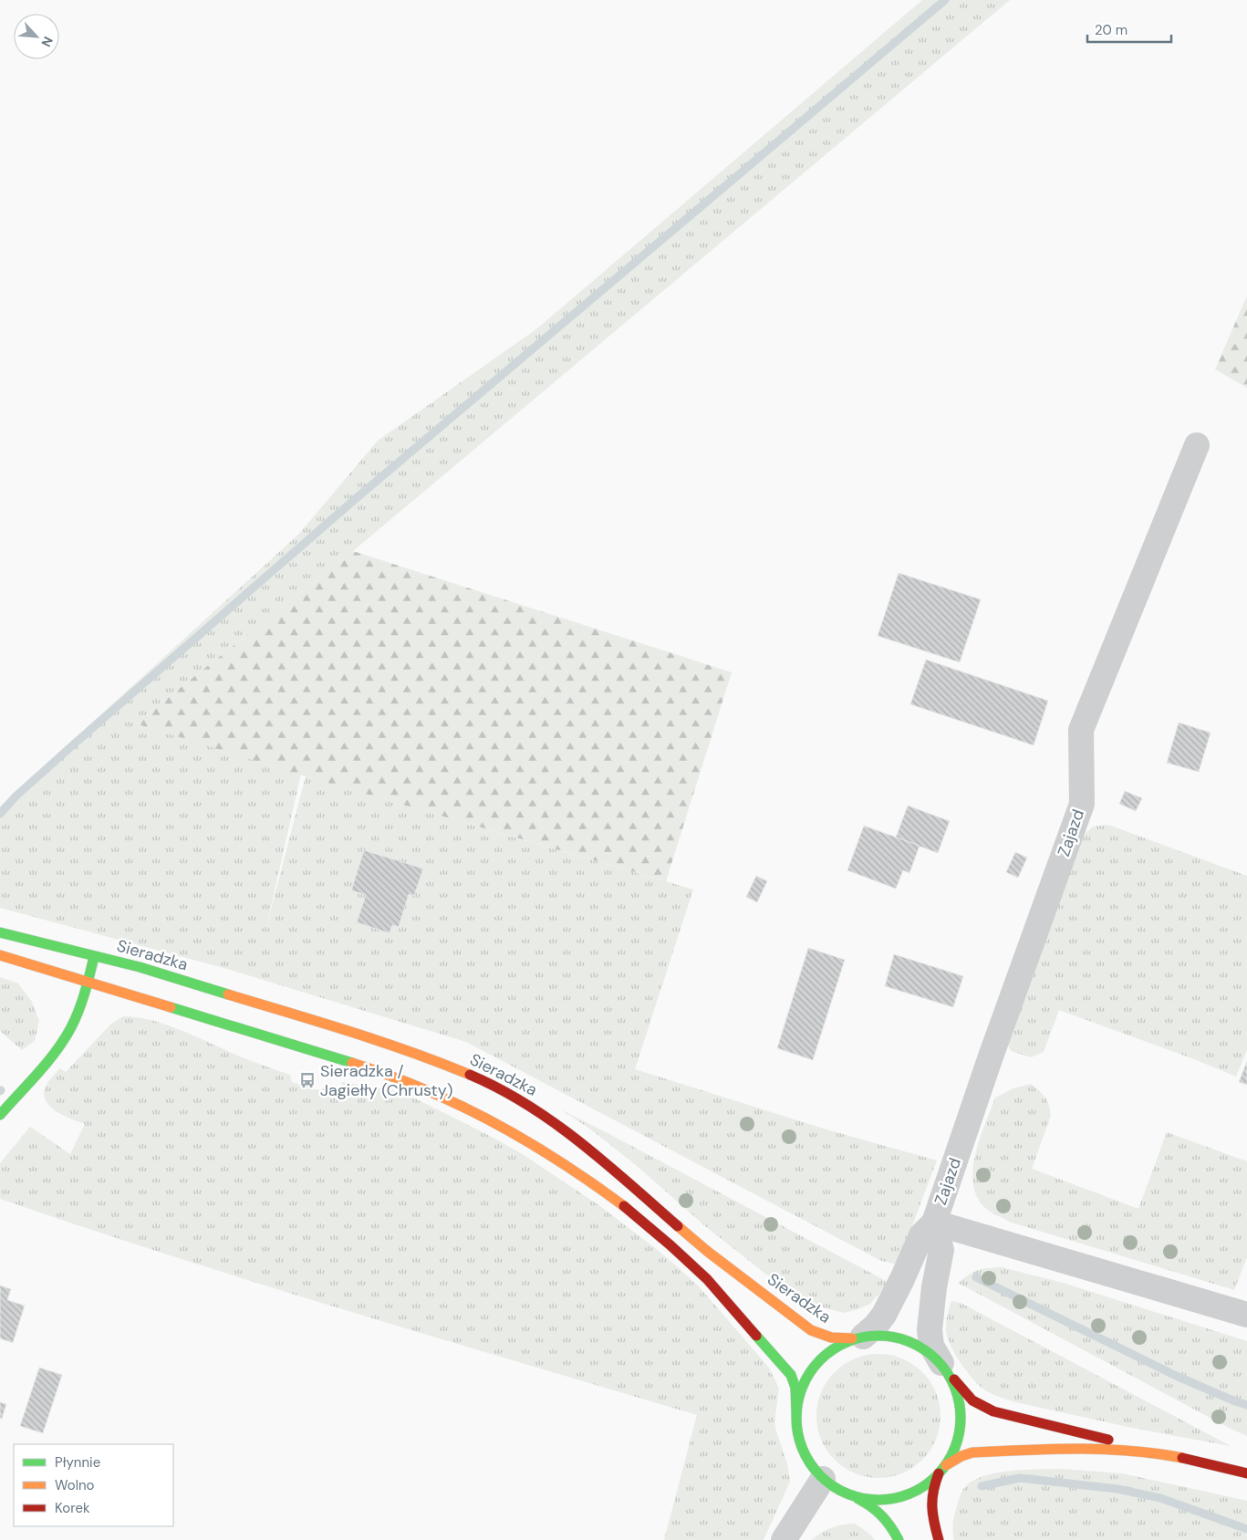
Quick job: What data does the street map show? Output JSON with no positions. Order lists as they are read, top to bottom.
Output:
{
  "streets": {
    "main road": ["Sieradzka"],
    "street": ["Zajazd"]
  },
  "crossings": [
    ["Zajazd", "Sieradzka"]
  ],
  "places": {
    "bus stop": ["Sieradzka / Jagiełły (Chrusty)"]
  },
  "legend": ["Płynnie", "Wolno", "Korek"],
  "scale_bar": "20 m",
  "north": "bottom right"
}
